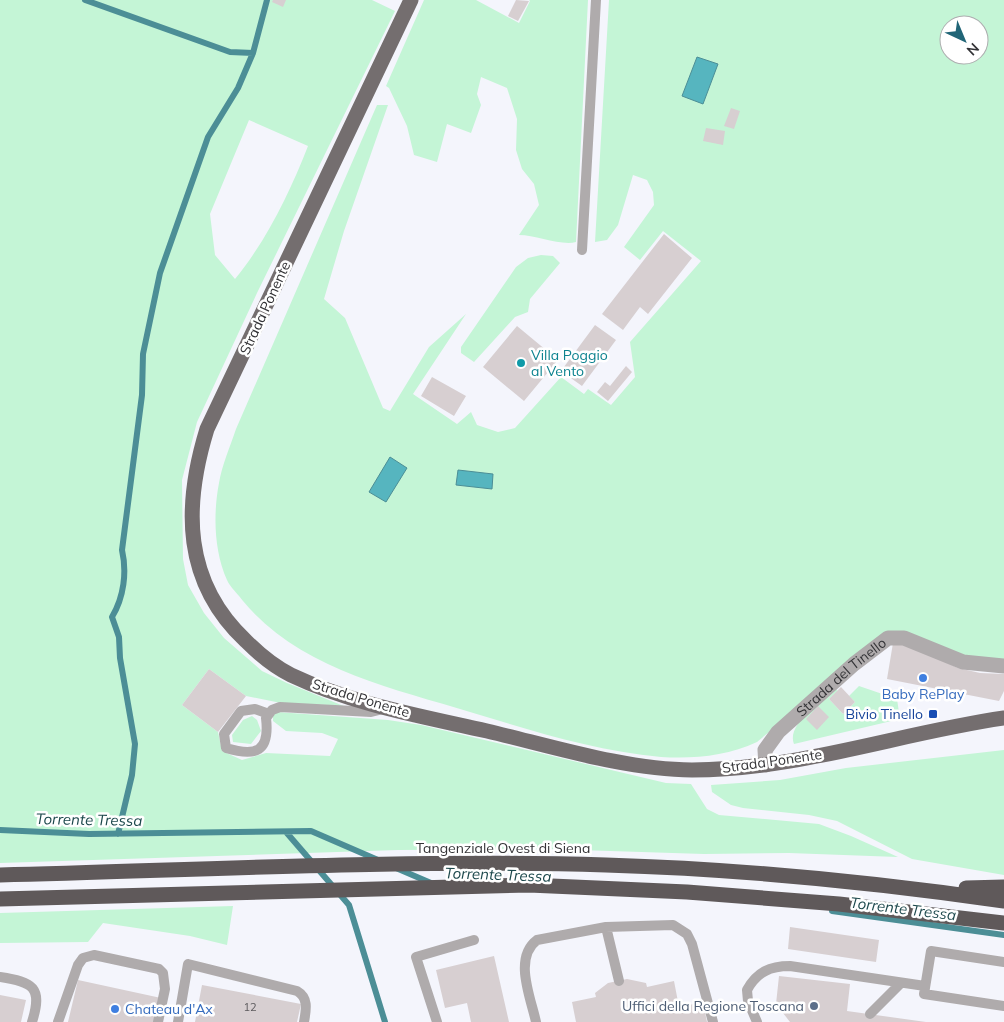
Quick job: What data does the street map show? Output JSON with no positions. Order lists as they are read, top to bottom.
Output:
{
  "streets": {
    "highway": ["Tangenziale Ovest di Siena"],
    "main road": ["Strada Ponente"],
    "street": ["Strada del Tinello"]
  },
  "crossings": [
    ["Strada Ponente", "Strada del Tinello"]
  ],
  "water": ["Torrente Tressa"],
  "places": {
    "other": [
      "Villa Poggio al Vento",
      "Baby RePlay",
      "Uffici della Regione Toscana",
      "Chateau d'Ax"
    ],
    "transit": ["Bivio Tinello"]
  },
  "house_numbers": ["12"],
  "north": "bottom right"
}
